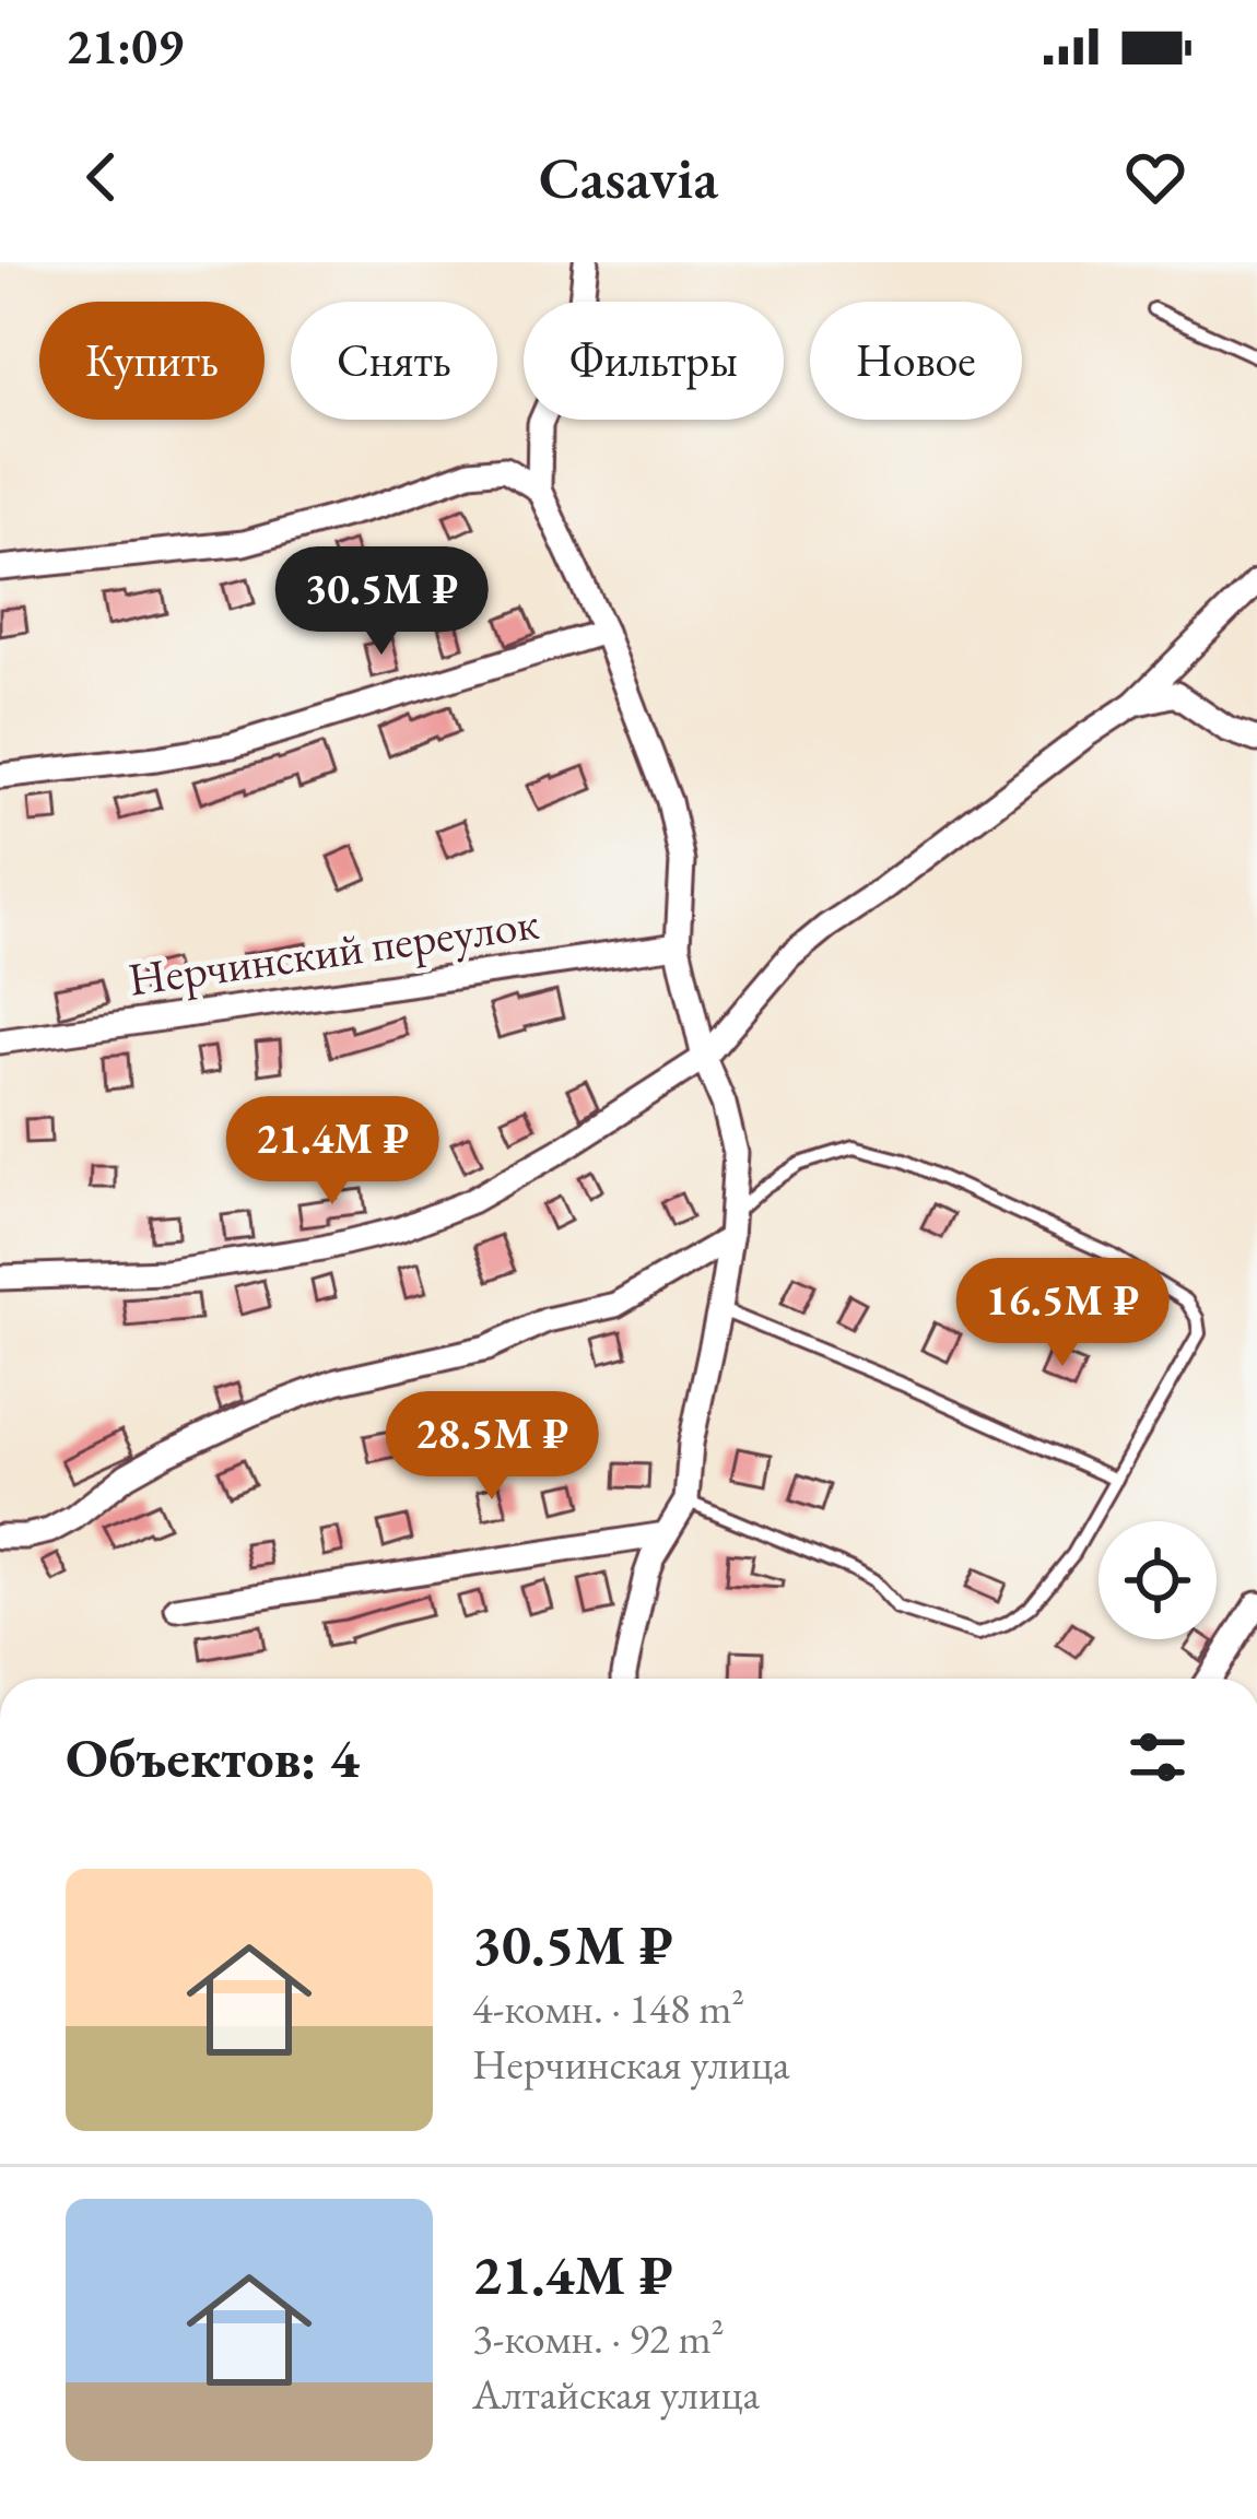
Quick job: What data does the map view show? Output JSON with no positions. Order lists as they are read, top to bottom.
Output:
{
  "streets": {
    "street": ["Нерчинский переулок"]
  },
  "page": {
    "status": "21:09",
    "header": "Casavia",
    "chip": [
      "Купить",
      "Снять",
      "Фильтры",
      "Новое"
    ],
    "price": [
      "30.5M ₽",
      "21.4M ₽",
      "16.5M ₽",
      "28.5M ₽"
    ],
    "heading": "Объектов: 4",
    "list": [
      {
        "name": "30.5M ₽",
        "note": "4-комн. · 148 m² · Нерчинская улица"
      },
      {
        "name": "21.4M ₽",
        "note": "3-комн. · 92 m² · Алтайская улица"
      }
    ]
  }
}
